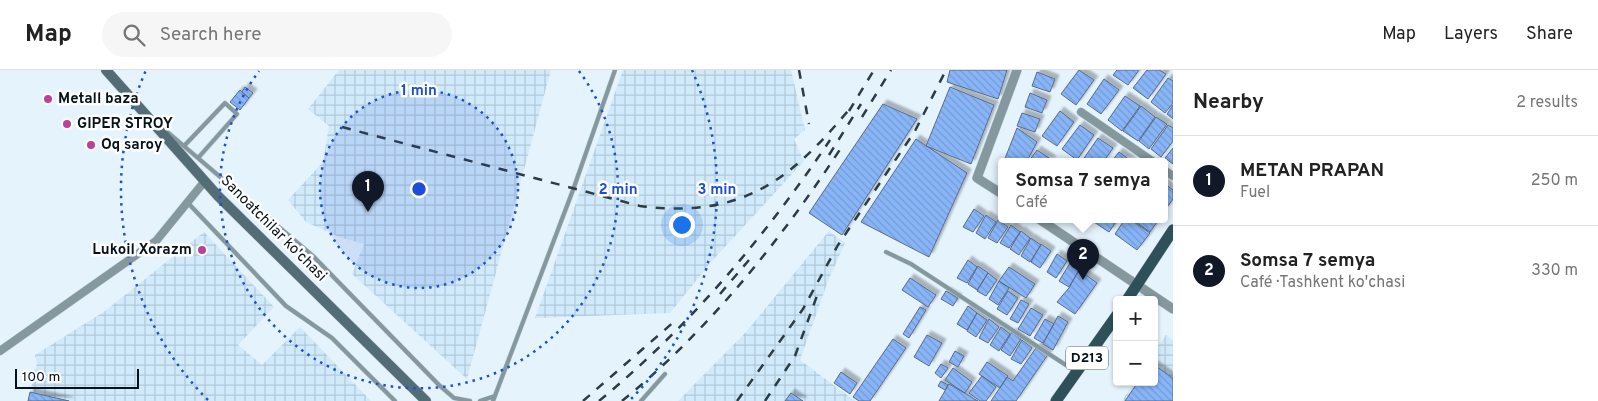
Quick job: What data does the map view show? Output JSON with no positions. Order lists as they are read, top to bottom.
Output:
{
  "streets": {
    "main road": ["Sanoatchilar ko'chasi", "D213"]
  },
  "places": [
    "Metall baza",
    "GIPER STROY",
    "Oq saroy",
    "Lukoil Xorazm"
  ],
  "scale_bar": "100 m",
  "page": {
    "header": "Map",
    "search": "Search here",
    "nav": ["Map", "Layers", "Share"],
    "heading": ["Nearby", "2 results"],
    "list": [
      {
        "mark": "1",
        "name": "METAN PRAPAN",
        "note": "Fuel",
        "value": "250 m"
      },
      {
        "mark": "2",
        "name": "Somsa 7 semya",
        "note": "Café · Tashkent ko'chasi",
        "value": "330 m"
      }
    ],
    "popup": ["Somsa 7 semya", "Café"],
    "pins": ["1", "2"],
    "map_buttons": ["+", "−"],
    "scale": "100 m"
  },
  "rings": ["1 min", "2 min", "3 min"]
}
